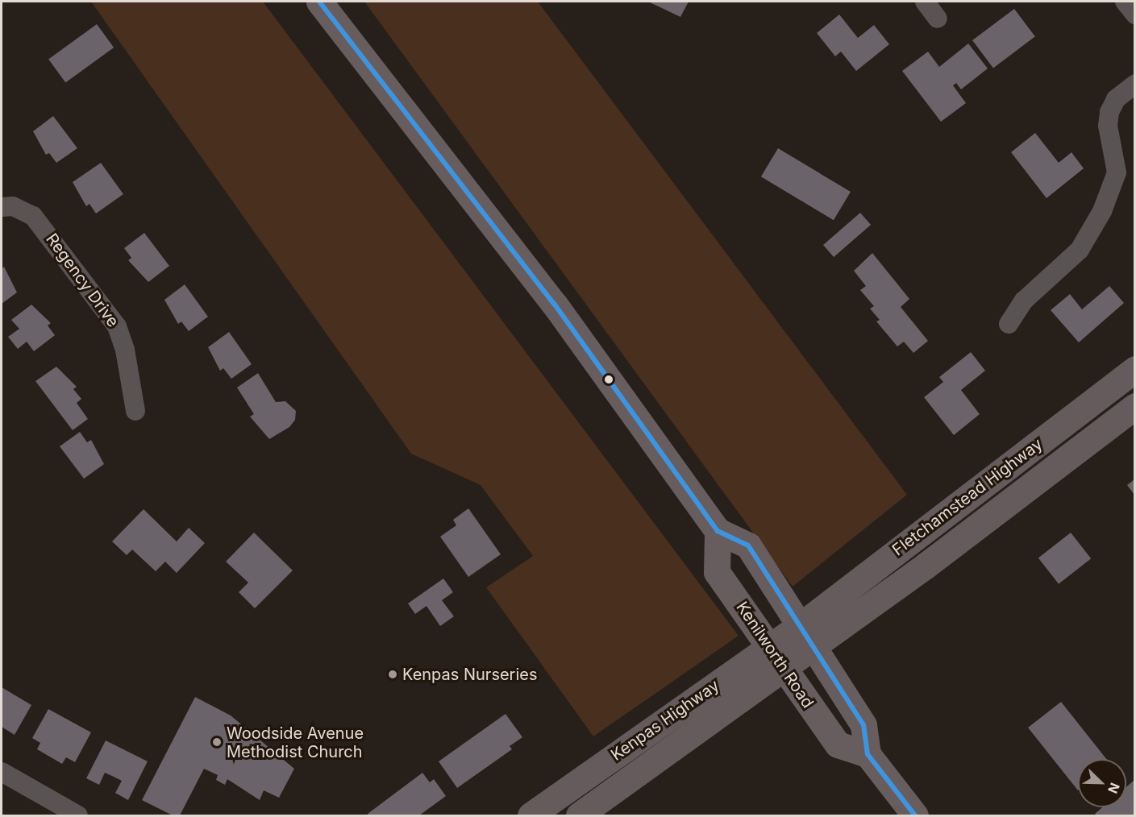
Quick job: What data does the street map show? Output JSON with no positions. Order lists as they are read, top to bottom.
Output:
{
  "streets": {
    "highway": ["Fletchamstead Highway", "Kenpas Highway"],
    "main road": ["Kenilworth Road"],
    "street": ["Regency Drive"]
  },
  "crossings": [
    ["Fletchamstead Highway", "Kenpas Highway"],
    ["Kenilworth Road", "Kenpas Highway"]
  ],
  "places": ["Kenpas Nurseries", "Woodside Avenue Methodist Church"],
  "north": "bottom right"
}
